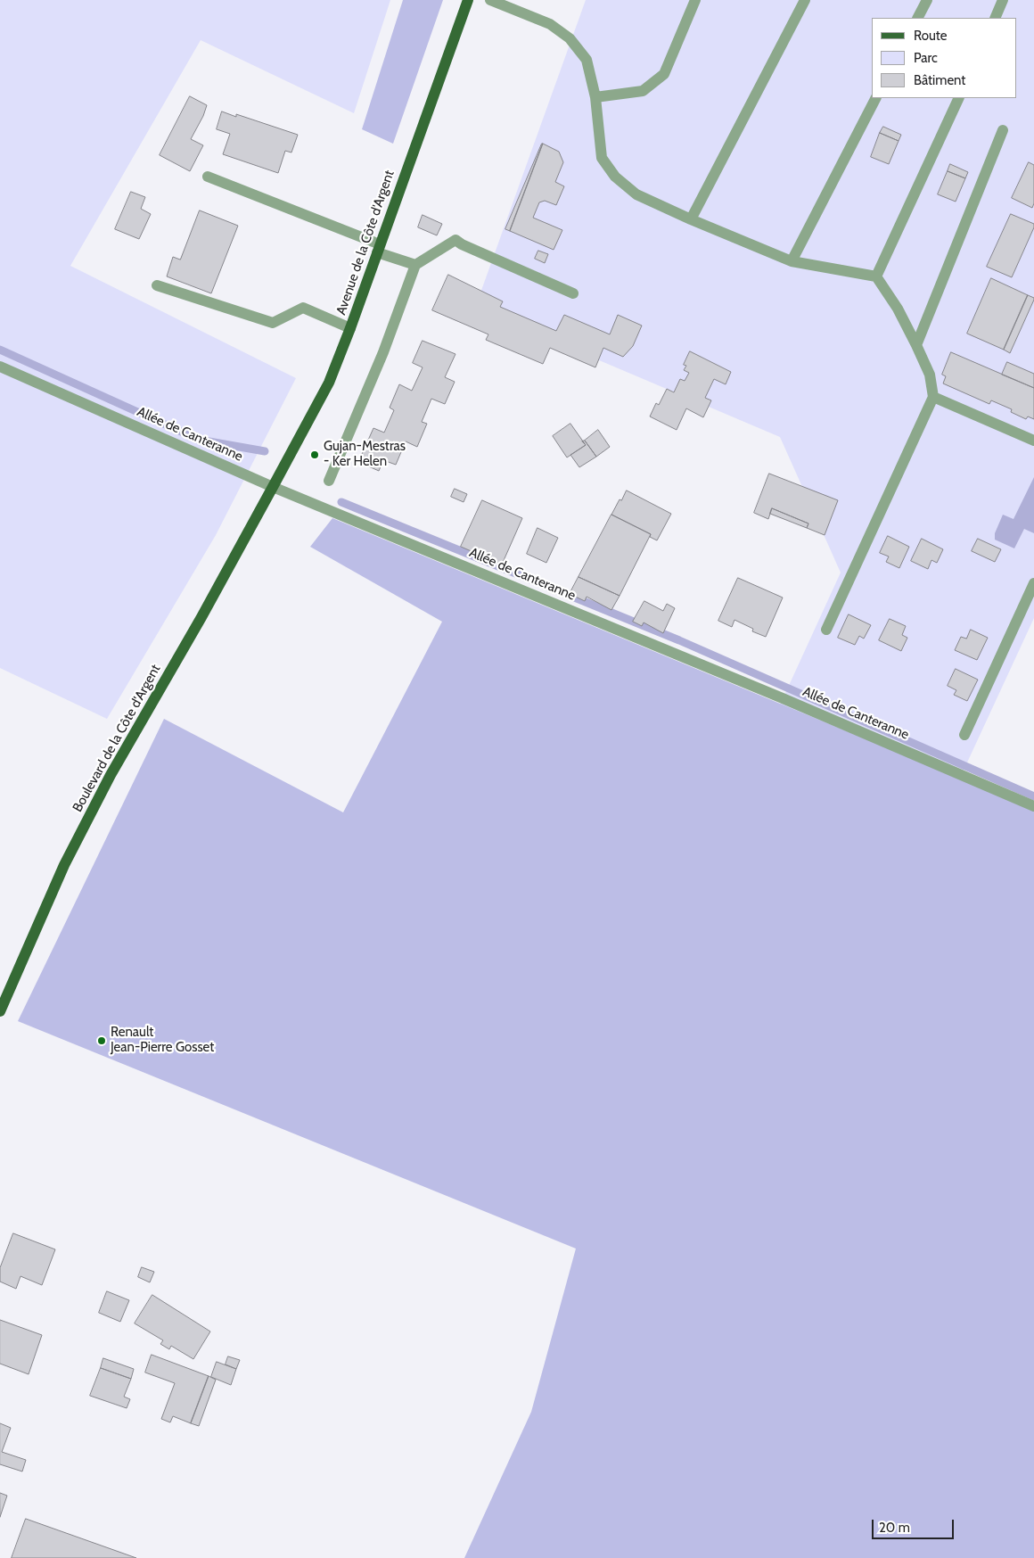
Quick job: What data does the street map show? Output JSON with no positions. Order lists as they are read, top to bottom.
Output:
{
  "streets": {
    "main road": ["Avenue de la Côte d'Argent", "Boulevard de la Côte d'Argent"],
    "street": ["Allée de Canteranne"]
  },
  "crossings": [
    ["Avenue de la Côte d'Argent", "Allée de Canteranne"],
    ["Avenue de la Côte d'Argent", "Boulevard de la Côte d'Argent"],
    ["Allée de Canteranne", "Boulevard de la Côte d'Argent"]
  ],
  "places": ["Gujan-Mestras - Ker Helen", "Renault Jean-Pierre Gosset"],
  "legend": ["Route", "Parc", "Bâtiment"],
  "scale_bar": "20 m"
}
